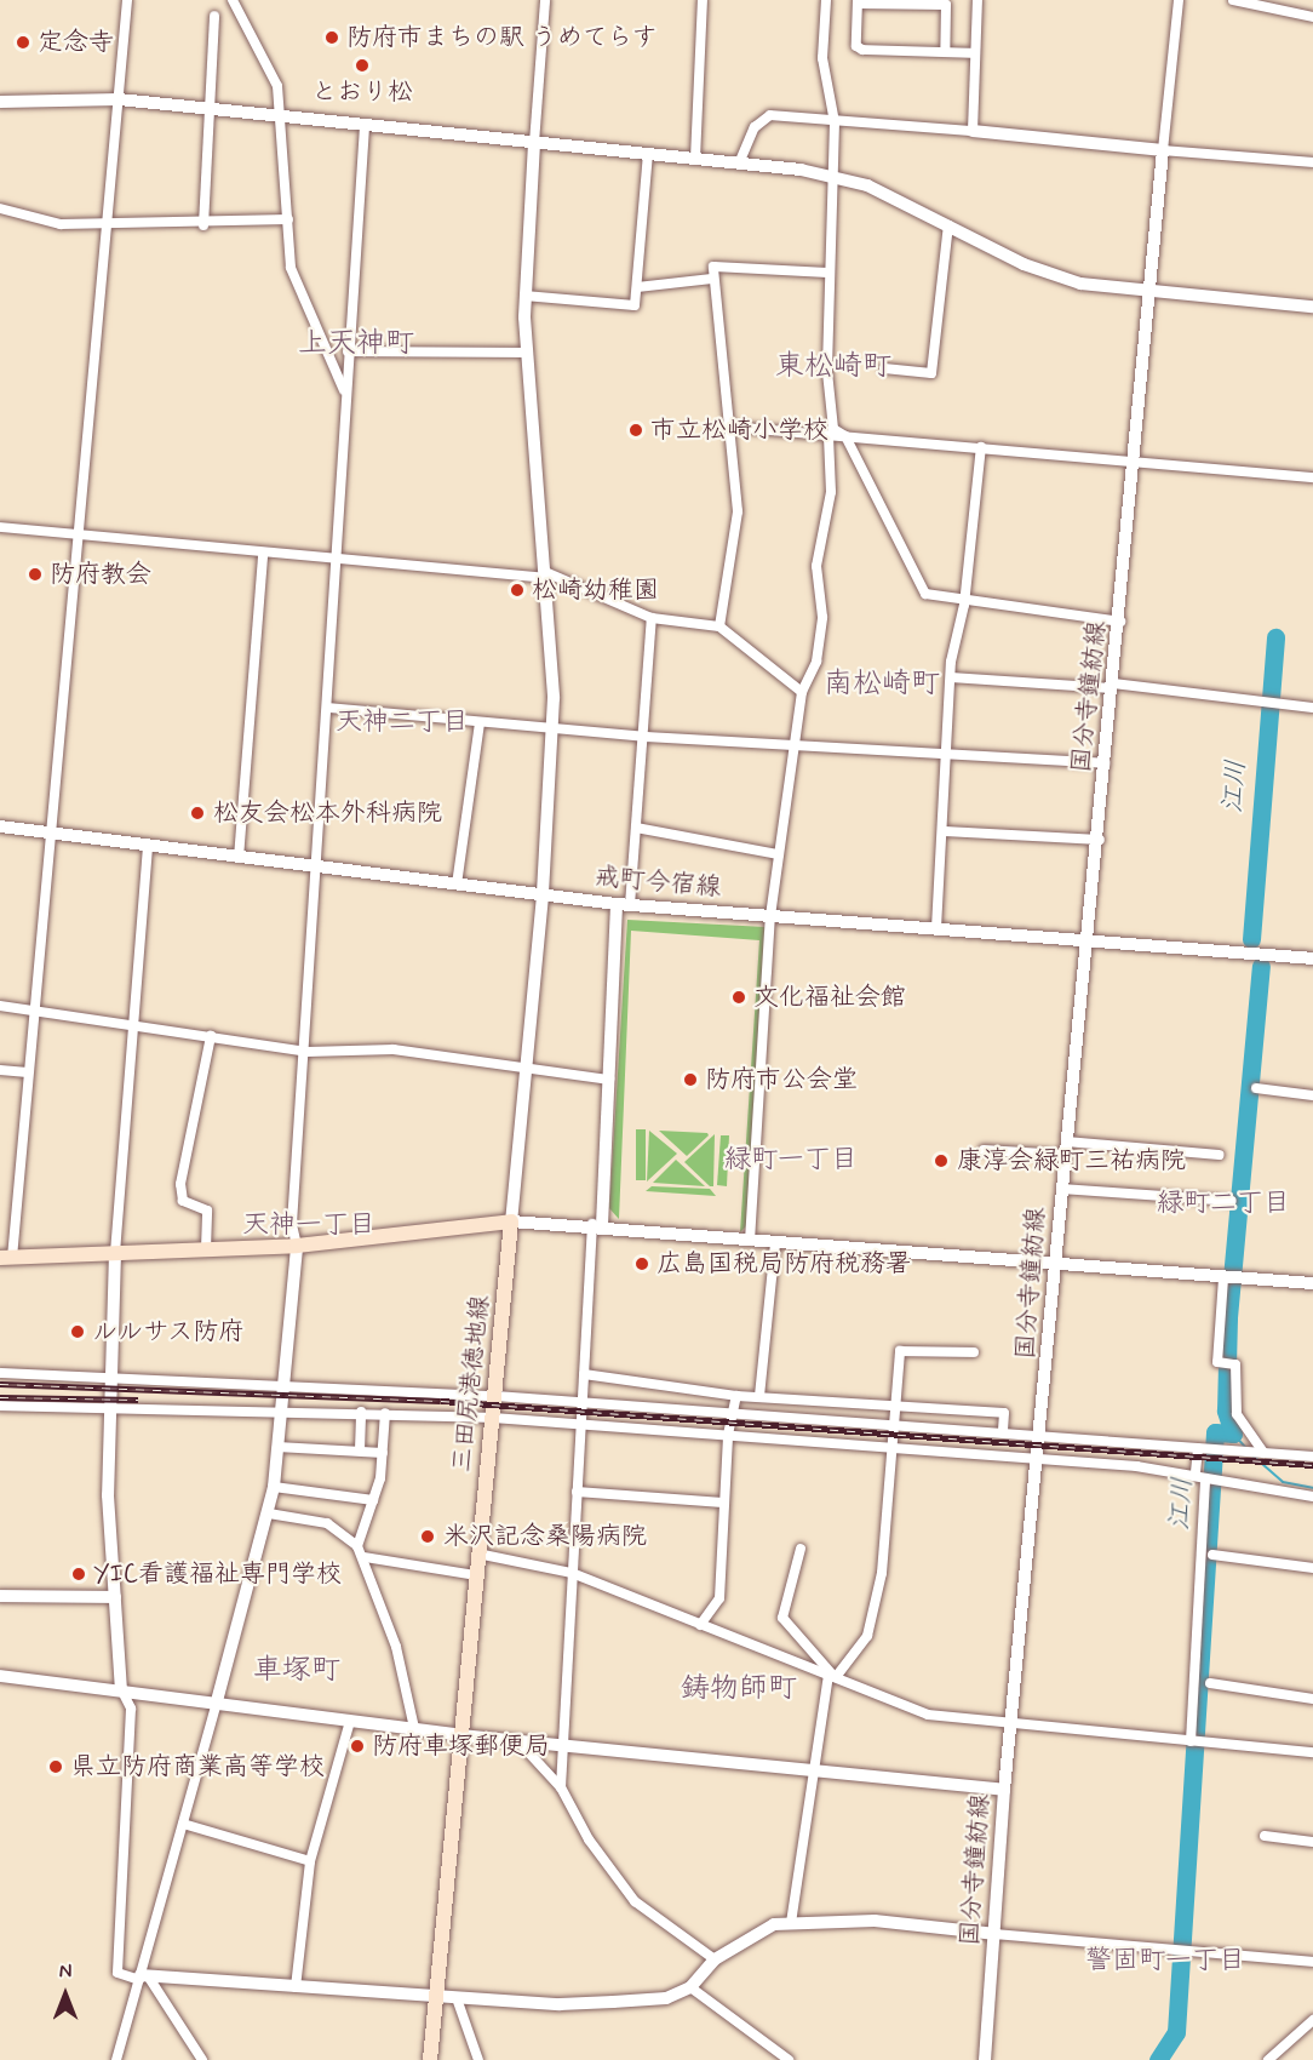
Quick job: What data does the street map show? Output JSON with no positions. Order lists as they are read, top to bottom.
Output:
{
  "streets": {
    "main road": ["三田尻港徳地線"],
    "street": ["国分寺鐘紡線", "戒町今宿線"]
  },
  "crossings": [
    ["国分寺鐘紡線", "戒町今宿線"]
  ],
  "districts": [
    "上天神町",
    "東松崎町",
    "南松崎町",
    "天神二丁目",
    "緑町一丁目",
    "緑町二丁目",
    "天神一丁目",
    "車塚町",
    "鋳物師町",
    "警固町一丁目"
  ],
  "water": ["江川"],
  "places": [
    "防府市まちの駅 うめてらす",
    "定念寺",
    "とおり松",
    "市立松崎小学校",
    "防府教会",
    "松崎幼稚園",
    "松友会松本外科病院",
    "文化福祉会館",
    "防府市公会堂",
    "康淳会緑町三祐病院",
    "広島国税局防府税務署",
    "ルルサス防府",
    "米沢記念桑陽病院",
    "YIC看護福祉専門学校",
    "防府車塚郵便局",
    "県立防府商業高等学校"
  ],
  "north": "top"
}
